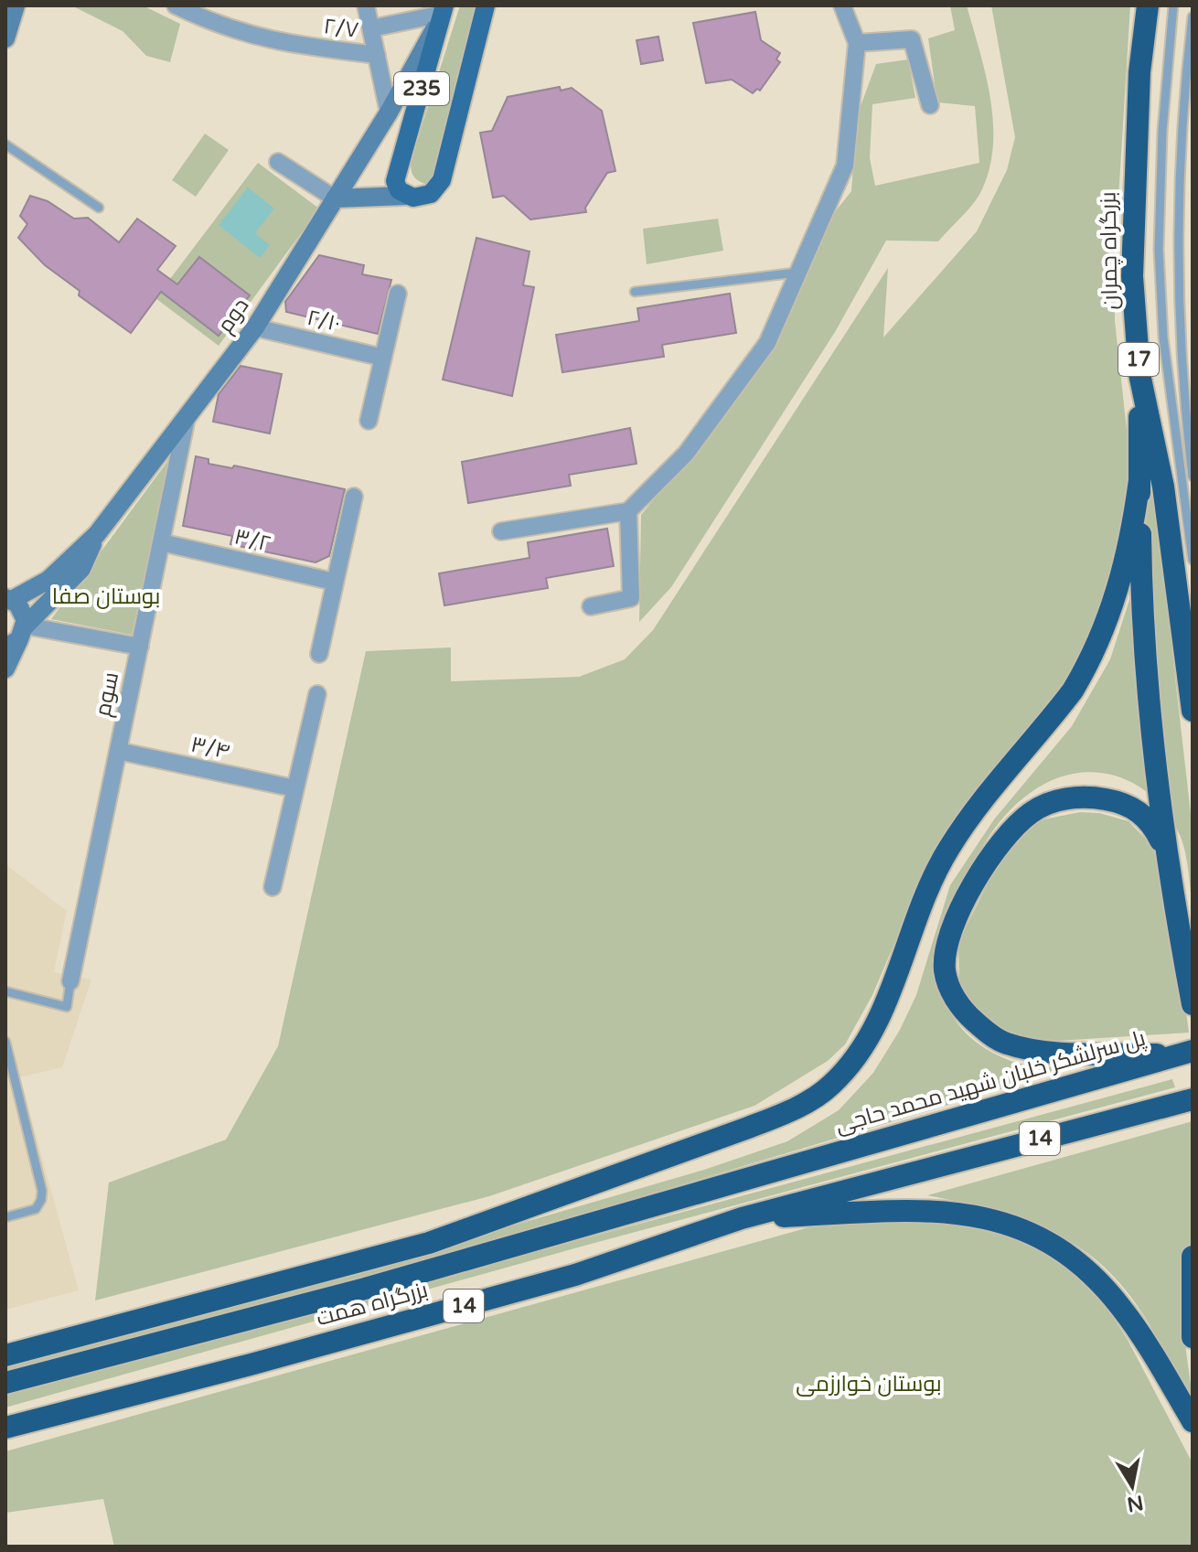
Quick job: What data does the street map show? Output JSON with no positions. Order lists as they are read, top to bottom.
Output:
{
  "streets": {
    "highway": [
      "بزرگراه چمران",
      "17",
      "پل سرلشکر خلبان شهید محمد حاجی",
      "14",
      "بزرگراه همت"
    ],
    "main road": ["235", "دوم"],
    "street": [
      "۲/۷",
      "۲/۱۰",
      "۳/۲",
      "سوم",
      "۳/۴"
    ]
  },
  "crossings": [
    ["235", "دوم"],
    ["دوم", "۲/۱۰"],
    ["دوم", "سوم"],
    ["۳/۲", "سوم"],
    ["سوم", "۳/۴"],
    ["پل سرلشکر خلبان شهید محمد حاجی", "بزرگراه همت"]
  ],
  "parks": ["بوستان صفا", "بوستان خوارزمی"],
  "north": "bottom"
}
